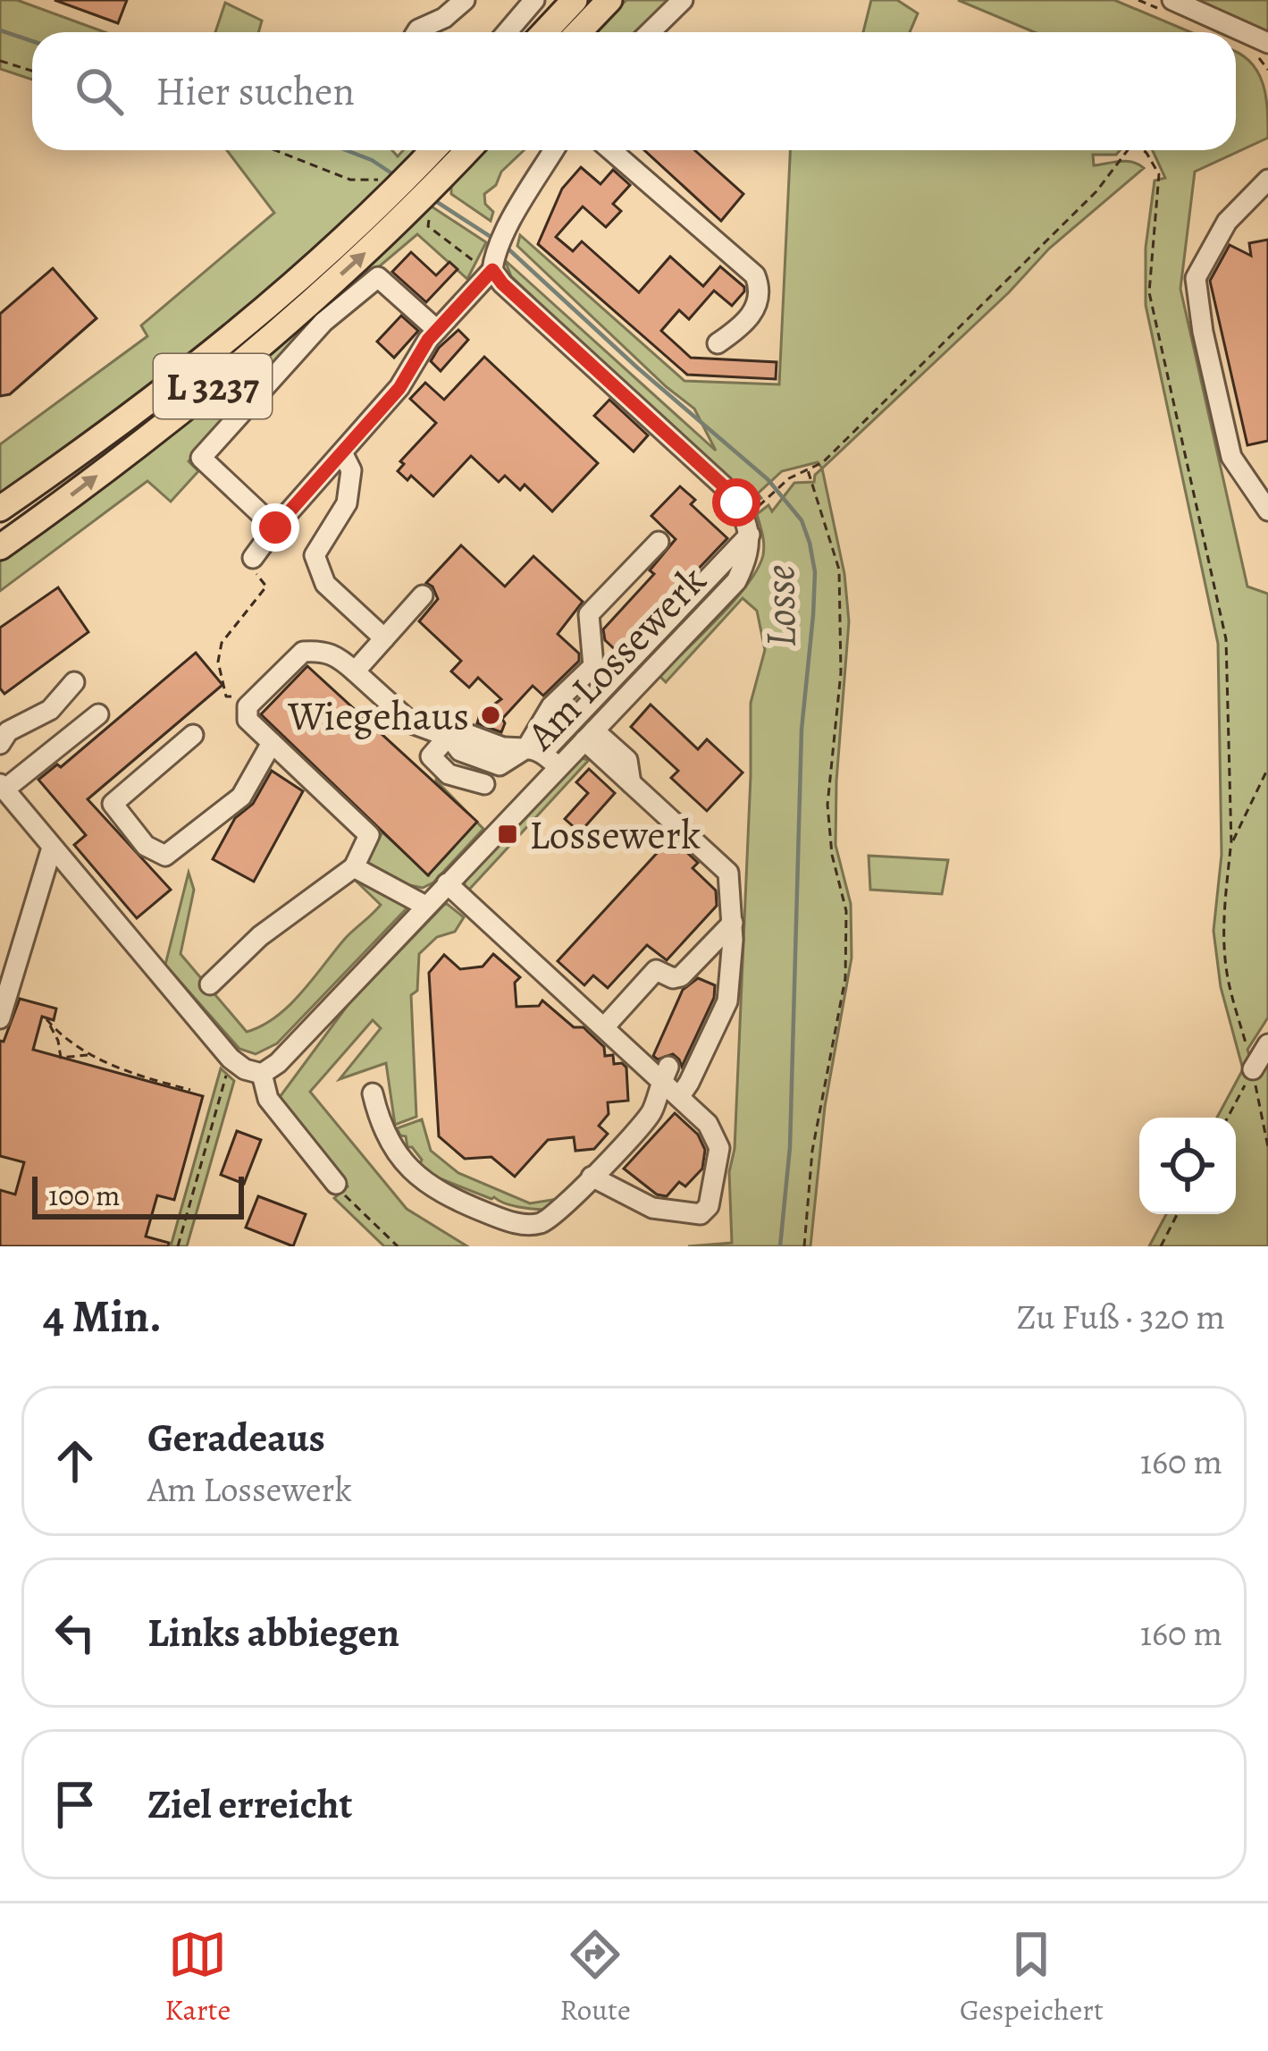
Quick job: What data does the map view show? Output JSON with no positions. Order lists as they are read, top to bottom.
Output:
{
  "streets": {
    "main road": ["L 3237"],
    "street": ["Am Lossewerk"]
  },
  "water": ["Losse"],
  "places": {
    "other": ["Wiegehaus"],
    "transit": ["Lossewerk"]
  },
  "scale_bar": "100 m",
  "page": {
    "search": "Hier suchen",
    "scale": "100 m",
    "heading": ["4 Min.", "Zu Fuß · 320 m"],
    "list": [
      ["Geradeaus", "Am Lossewerk", "160 m"],
      ["Links abbiegen", "160 m"],
      "Ziel erreicht"
    ],
    "nav": ["Karte", "Route", "Gespeichert"]
  }
}
